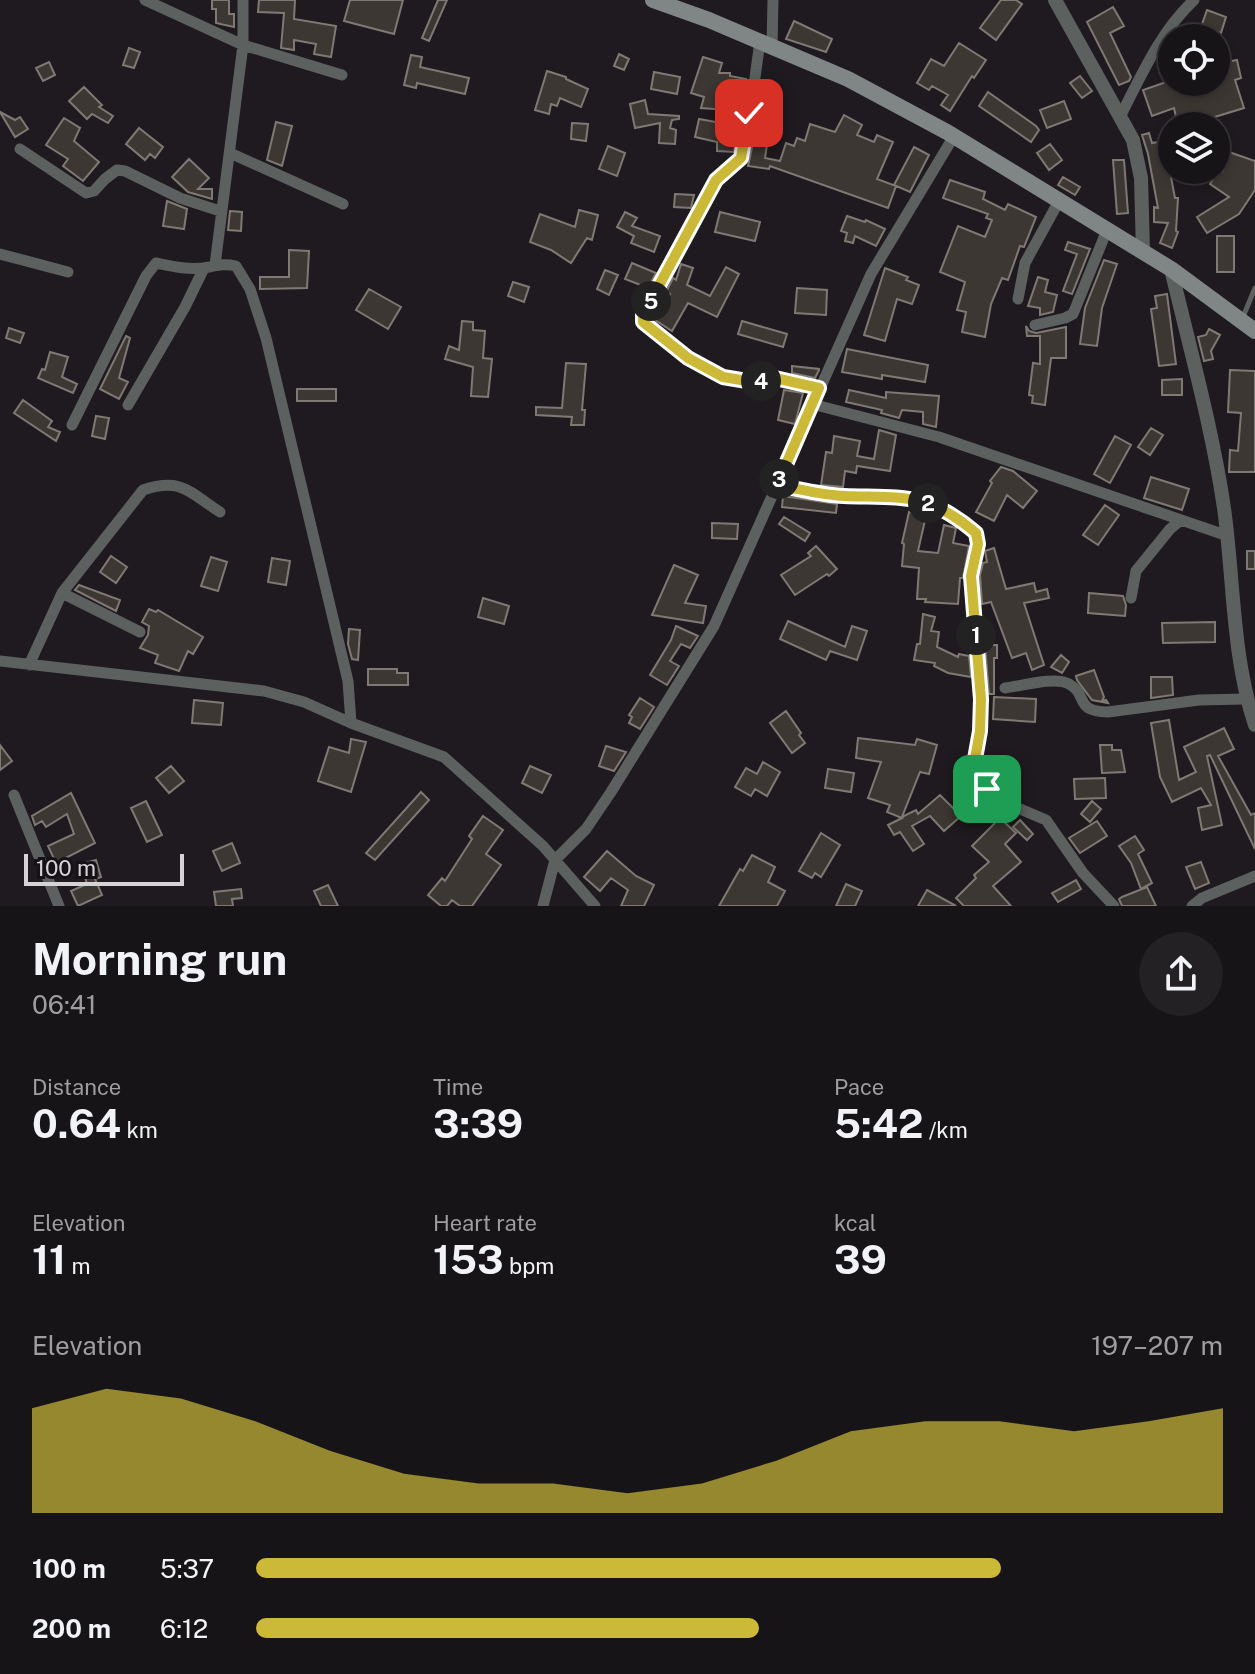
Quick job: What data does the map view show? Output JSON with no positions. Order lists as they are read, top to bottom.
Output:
{
  "scale_bar": "100 m",
  "page": {
    "pins": [
      "5",
      "4",
      "3",
      "2",
      "1"
    ],
    "scale": "100 m",
    "heading": ["Morning run", "06:41"],
    "stats": [
      ["Distance", "0.64 km"],
      ["Time", "3:39"],
      ["Pace", "5:42 /km"],
      ["Elevation", "11 m"],
      ["Heart rate", "153 bpm"],
      ["kcal", "39"]
    ],
    "chart": ["Elevation", "197–207 m"],
    "list": [
      {
        "name": "100 m",
        "note": "5:37"
      },
      {
        "name": "200 m",
        "note": "6:12"
      }
    ]
  }
}
